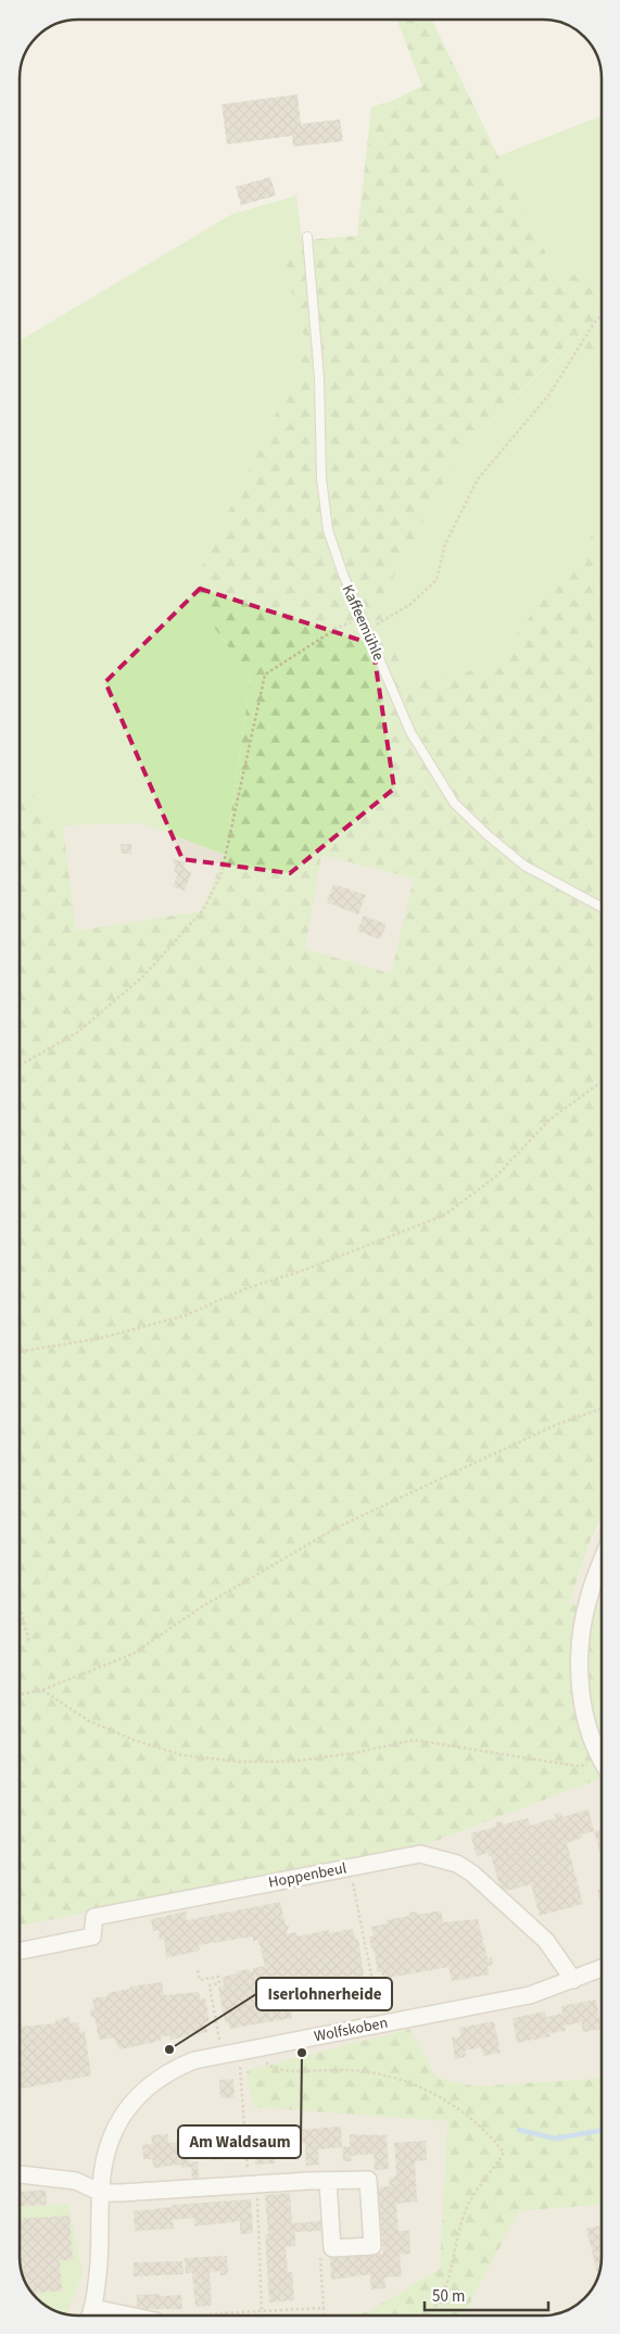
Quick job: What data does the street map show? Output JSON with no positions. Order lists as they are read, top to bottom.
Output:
{
  "streets": {
    "street": ["Hoppenbeul", "Wolfskoben"],
    "lane": ["Kaffeemühle"]
  },
  "crossings": [
    ["Hoppenbeul", "Wolfskoben"]
  ],
  "places": ["Iserlohnerheide", "Am Waldsaum"],
  "scale_bar": "50 m"
}
